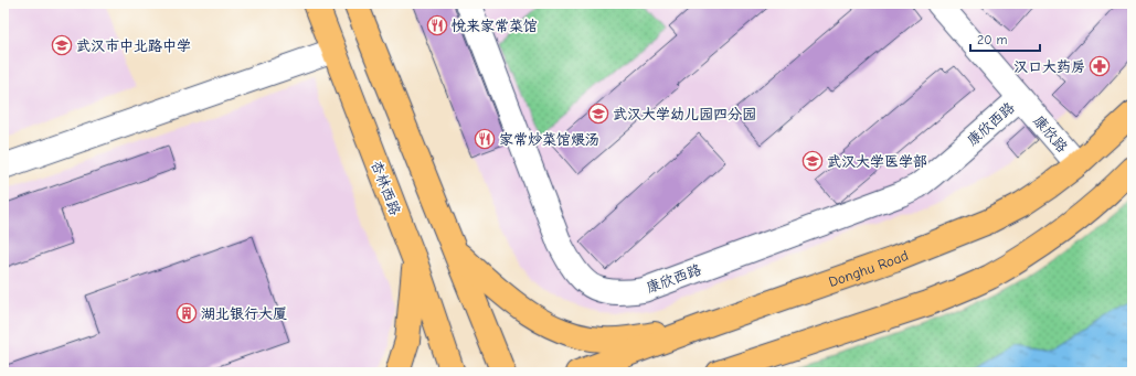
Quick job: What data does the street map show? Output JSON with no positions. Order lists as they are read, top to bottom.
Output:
{
  "streets": {
    "main road": ["杏林西路", "Donghu Road"],
    "street": ["康欣西路", "康欣路"]
  },
  "crossings": [
    ["康欣西路", "康欣路"],
    ["康欣路", "Donghu Road"]
  ],
  "places": {
    "restaurant": ["悦来家常菜馆", "家常炒菜馆煨汤"],
    "school or university": ["武汉市中北路中学", "武汉大学幼儿园四分园", "武汉大学医学部"],
    "pharmacy": ["汉口大药房"],
    "building": ["湖北银行大厦"]
  },
  "scale_bar": "20 m"
}
